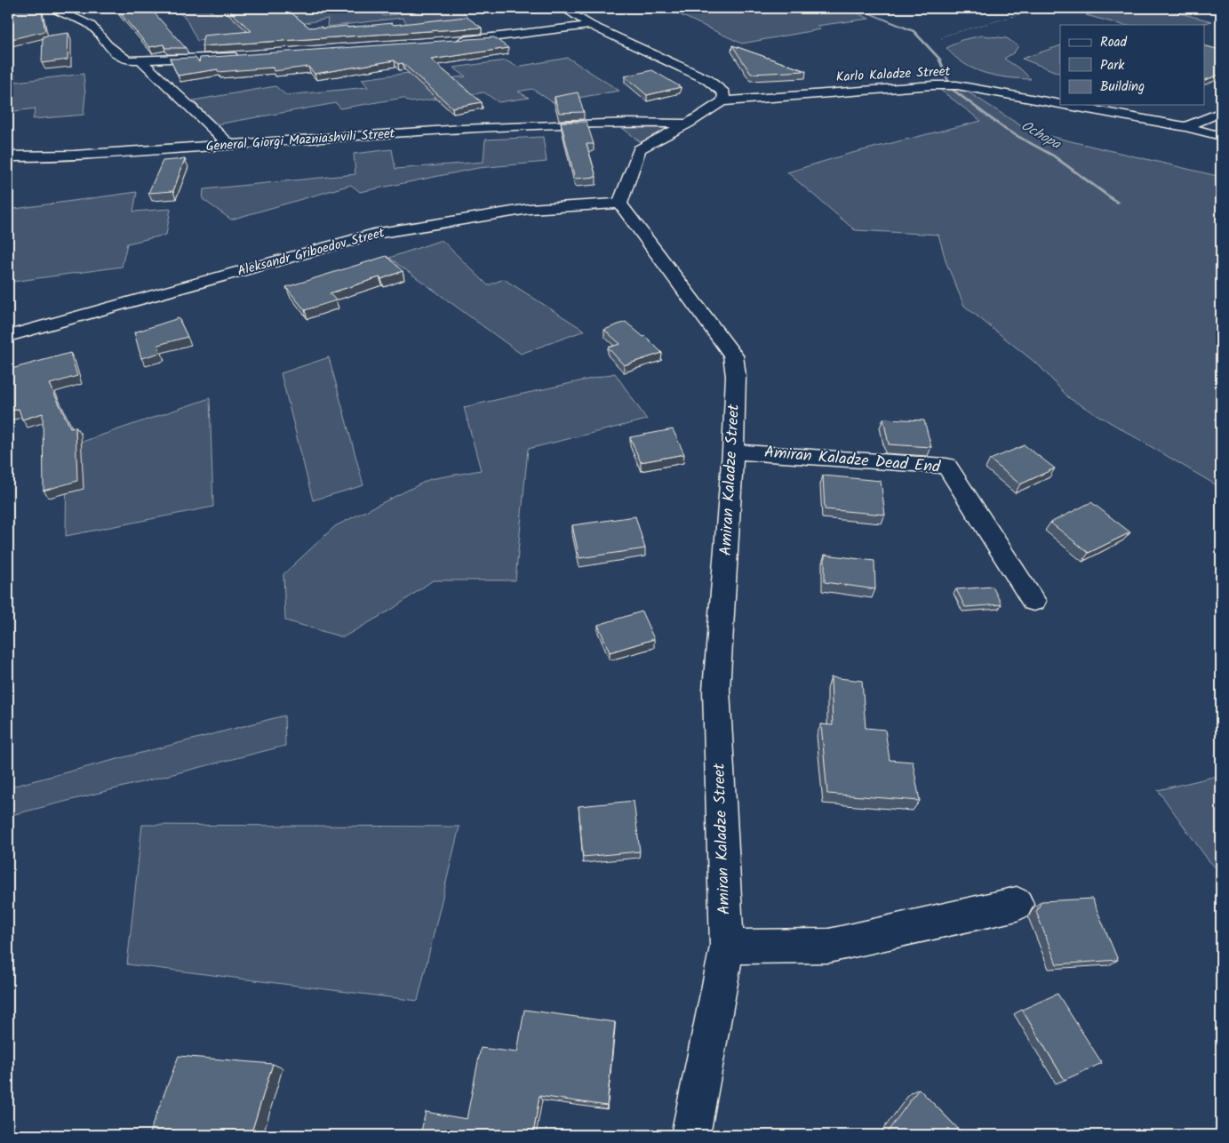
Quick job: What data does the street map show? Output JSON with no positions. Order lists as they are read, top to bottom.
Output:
{
  "streets": {
    "street": [
      "Karlo Kaladze Street",
      "General Giorgi Mazniashvili Street",
      "Aleksandr Griboedov Street",
      "Amiran Kaladze Dead End",
      "Amiran Kaladze Street"
    ]
  },
  "crossings": [
    ["Aleksandr Griboedov Street", "Amiran Kaladze Street"],
    ["Amiran Kaladze Dead End", "Amiran Kaladze Street"]
  ],
  "water": ["Ochopa"],
  "legend": ["Road", "Park", "Building"]
}
